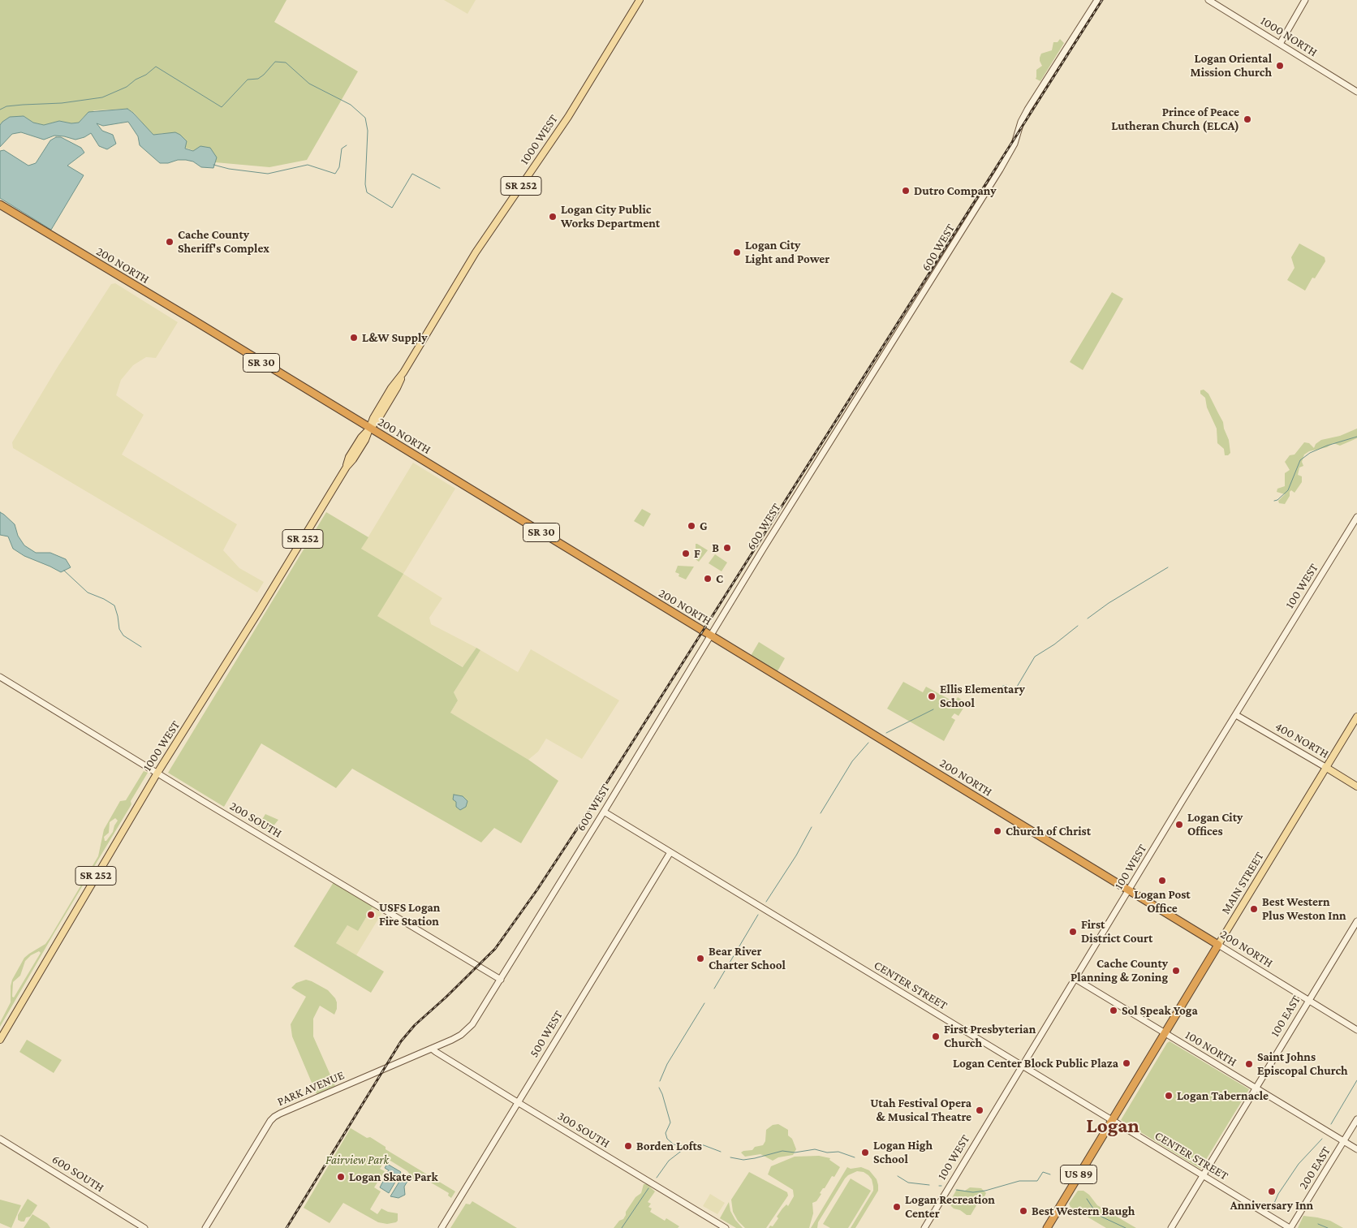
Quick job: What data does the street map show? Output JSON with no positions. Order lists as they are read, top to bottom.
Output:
{
  "streets": {
    "highway": [
      "200 NORTH",
      "SR 30",
      "MAIN STREET",
      "US 89"
    ],
    "main road": ["1000 WEST", "SR 252", "400 NORTH"],
    "street": [
      "1000 NORTH",
      "600 WEST",
      "100 WEST",
      "200 SOUTH",
      "CENTER STREET",
      "100 EAST",
      "500 WEST",
      "100 NORTH",
      "PARK AVENUE",
      "300 SOUTH",
      "200 EAST",
      "600 SOUTH"
    ]
  },
  "crossings": [
    ["1000 WEST", "200 NORTH"],
    ["1000 WEST", "200 SOUTH"],
    ["600 WEST", "200 NORTH"],
    ["600 WEST", "200 SOUTH"],
    ["600 WEST", "CENTER STREET"],
    ["600 WEST", "PARK AVENUE"],
    ["600 WEST", "300 SOUTH"],
    ["200 NORTH", "100 WEST"],
    ["200 NORTH", "MAIN STREET"],
    ["200 NORTH", "100 EAST"],
    ["100 WEST", "400 NORTH"],
    ["100 WEST", "CENTER STREET"],
    ["100 WEST", "100 NORTH"],
    ["400 NORTH", "MAIN STREET"],
    ["MAIN STREET", "CENTER STREET"],
    ["MAIN STREET", "100 NORTH"],
    ["CENTER STREET", "100 EAST"],
    ["CENTER STREET", "500 WEST"],
    ["CENTER STREET", "200 EAST"],
    ["100 EAST", "100 NORTH"],
    ["500 WEST", "300 SOUTH"],
    ["100 NORTH", "200 EAST"],
    ["PARK AVENUE", "300 SOUTH"]
  ],
  "districts": ["Logan"],
  "parks": ["Fairview Park"],
  "places": [
    "Logan Oriental Mission Church",
    "Prince of Peace Lutheran Church (ELCA)",
    "Dutro Company",
    "Logan City Public Works Department",
    "Cache County Sheriff's Complex",
    "Logan City Light and Power",
    "L&W Supply",
    "G",
    "B",
    "F",
    "C",
    "Ellis Elementary School",
    "Logan City Offices",
    "Church of Christ",
    "Logan Post Office",
    "Best Western Plus Weston Inn",
    "USFS Logan Fire Station",
    "First District Court",
    "Bear River Charter School",
    "Cache County Planning & Zoning",
    "Sol Speak Yoga",
    "First Presbyterian Church",
    "Logan Center Block Public Plaza",
    "Saint Johns Episcopal Church",
    "Logan Tabernacle",
    "Utah Festival Opera & Musical Theatre",
    "Borden Lofts",
    "Logan High School",
    "Logan Skate Park",
    "Anniversary Inn",
    "Logan Recreation Center",
    "Best Western Baugh"
  ]
}
